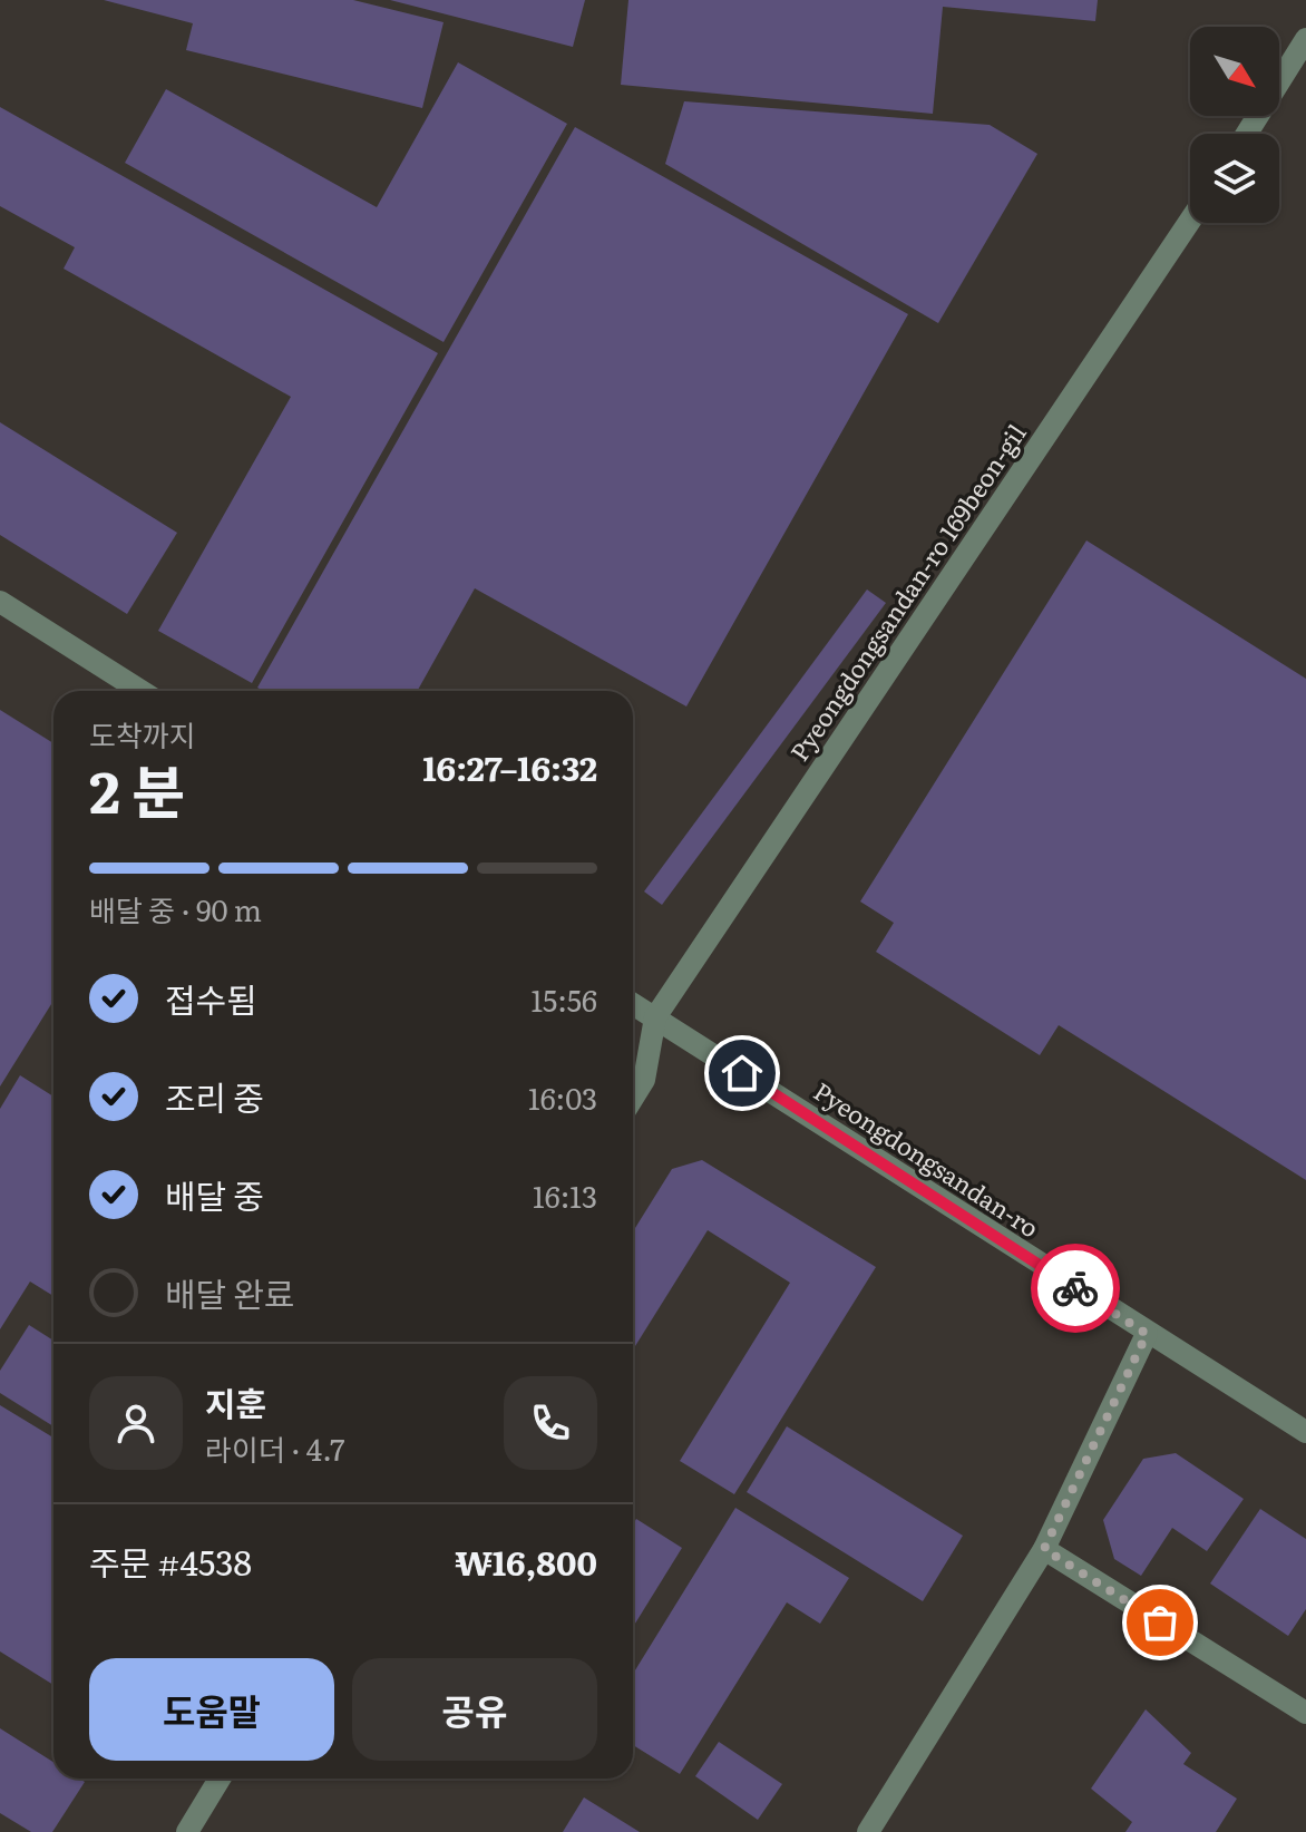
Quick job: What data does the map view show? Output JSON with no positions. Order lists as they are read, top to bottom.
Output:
{
  "streets": {
    "street": ["Pyeongdongsandan-ro 169beon-gil", "Pyeongdongsandan-ro"]
  },
  "crossings": [
    ["Pyeongdongsandan-ro 169beon-gil", "Pyeongdongsandan-ro"]
  ],
  "north": "bottom right",
  "page": {
    "heading": ["2 분", "도착까지", "16:27–16:32"],
    "panel": [
      "지훈",
      "라이더 · 4.7",
      "주문 #4538",
      "₩16,800"
    ],
    "bar": "배달 중 · 90 m",
    "list": [
      ["접수됨", "15:56"],
      ["조리 중", "16:03"],
      ["배달 중", "16:13"],
      "배달 완료"
    ],
    "buttons": ["도움말", "공유"]
  }
}
